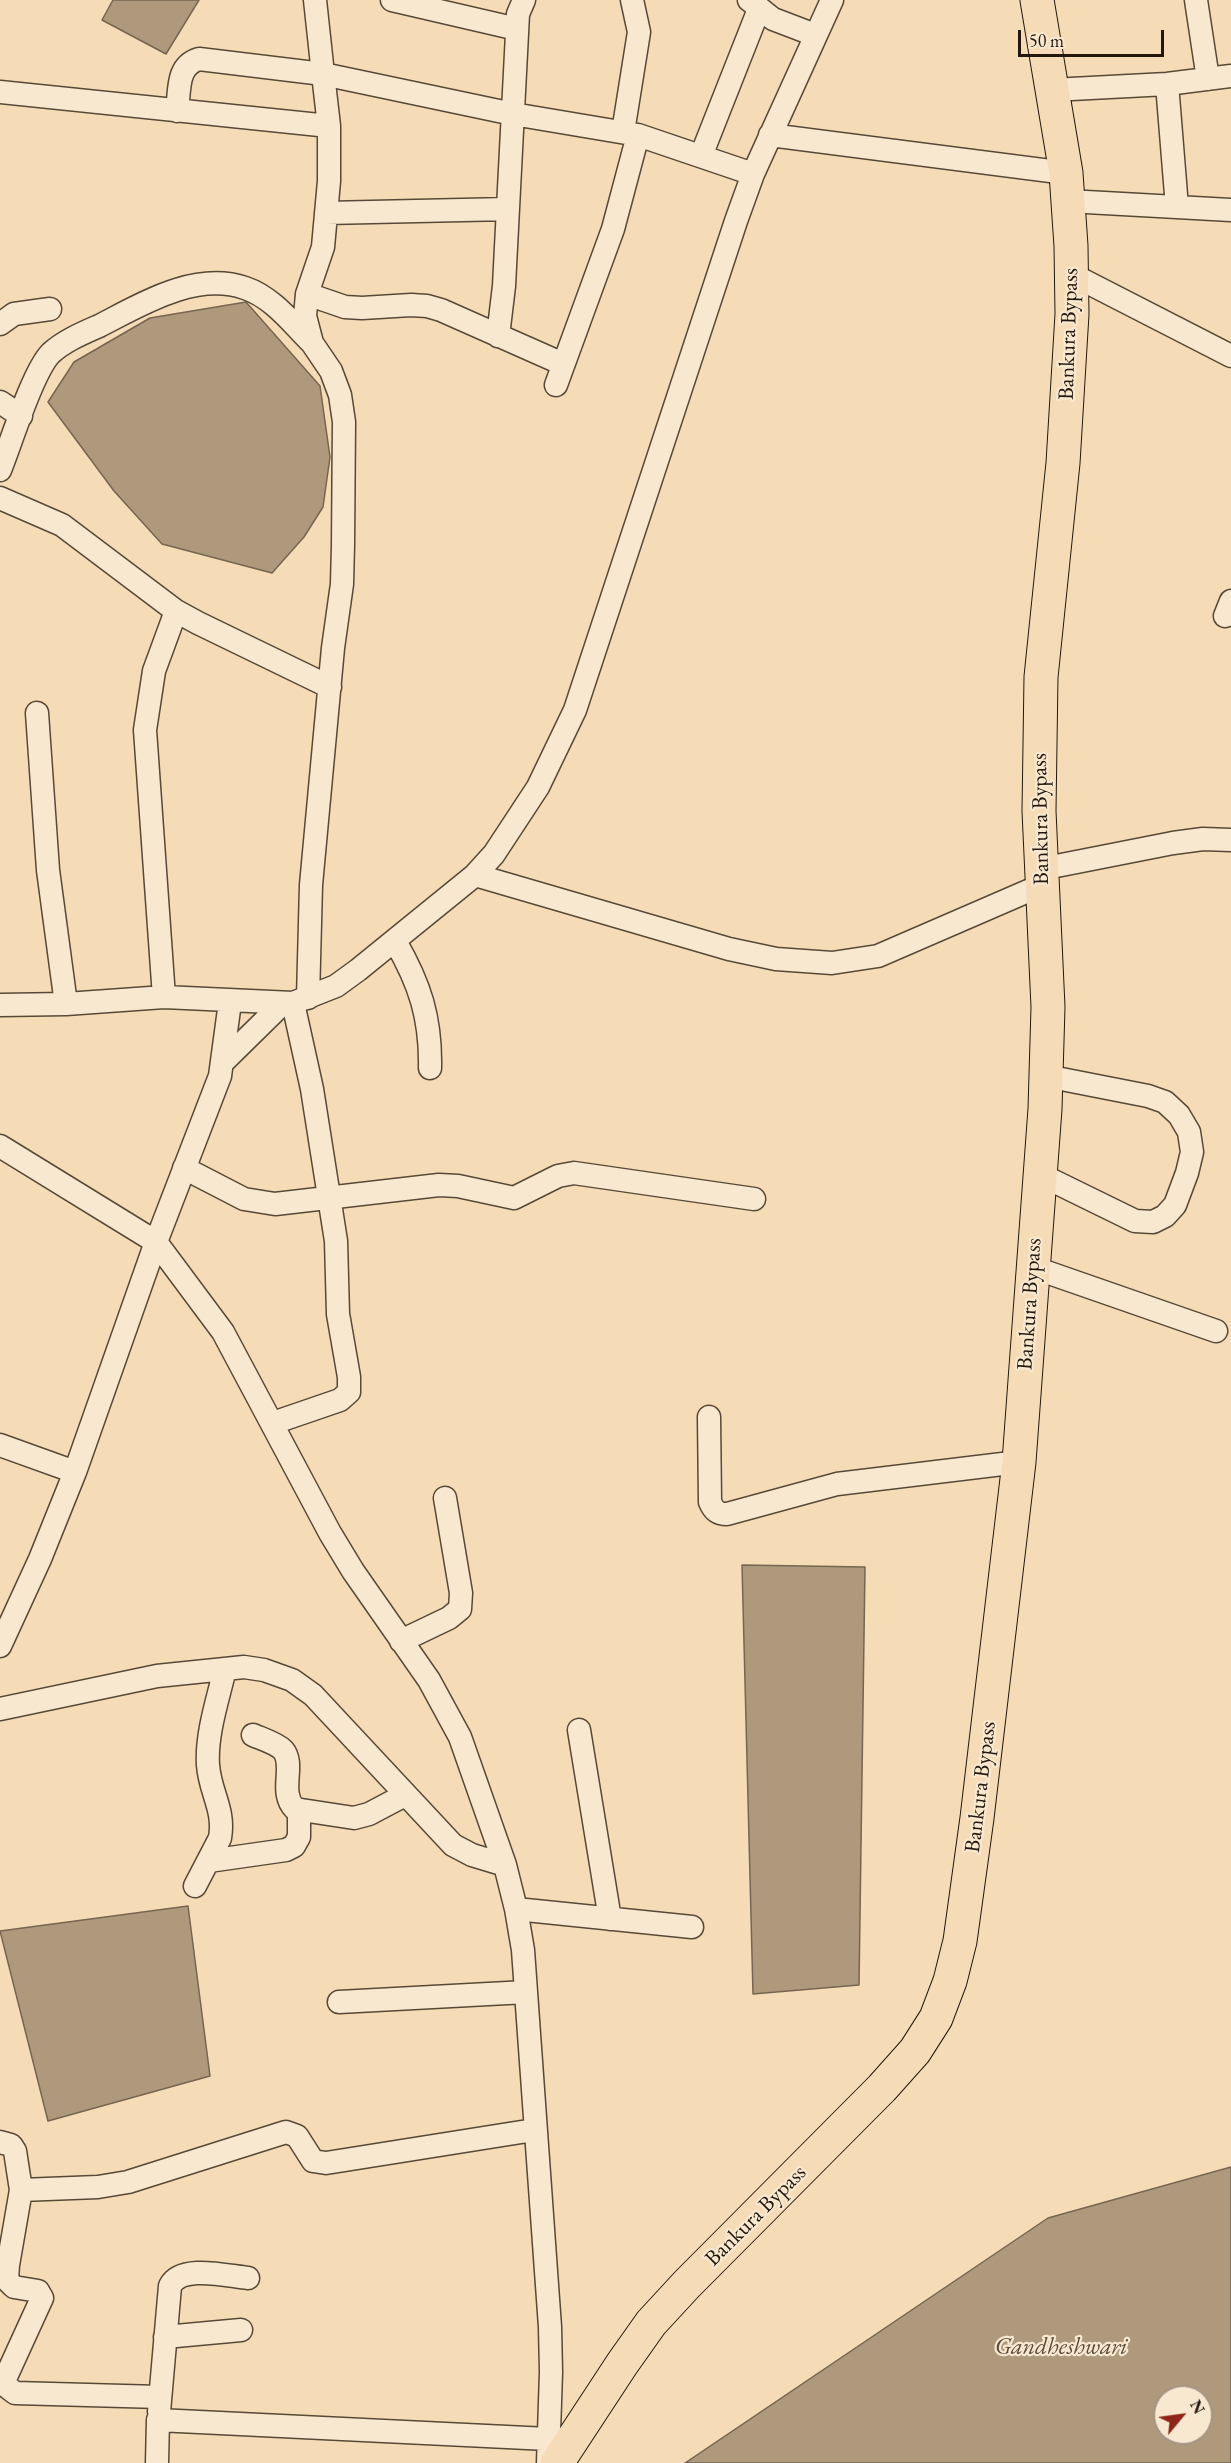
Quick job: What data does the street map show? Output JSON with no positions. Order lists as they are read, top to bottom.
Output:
{
  "streets": {
    "highway": ["Bankura Bypass"]
  },
  "water": ["Gandheshwari"],
  "scale_bar": "50 m",
  "north": "top right"
}
